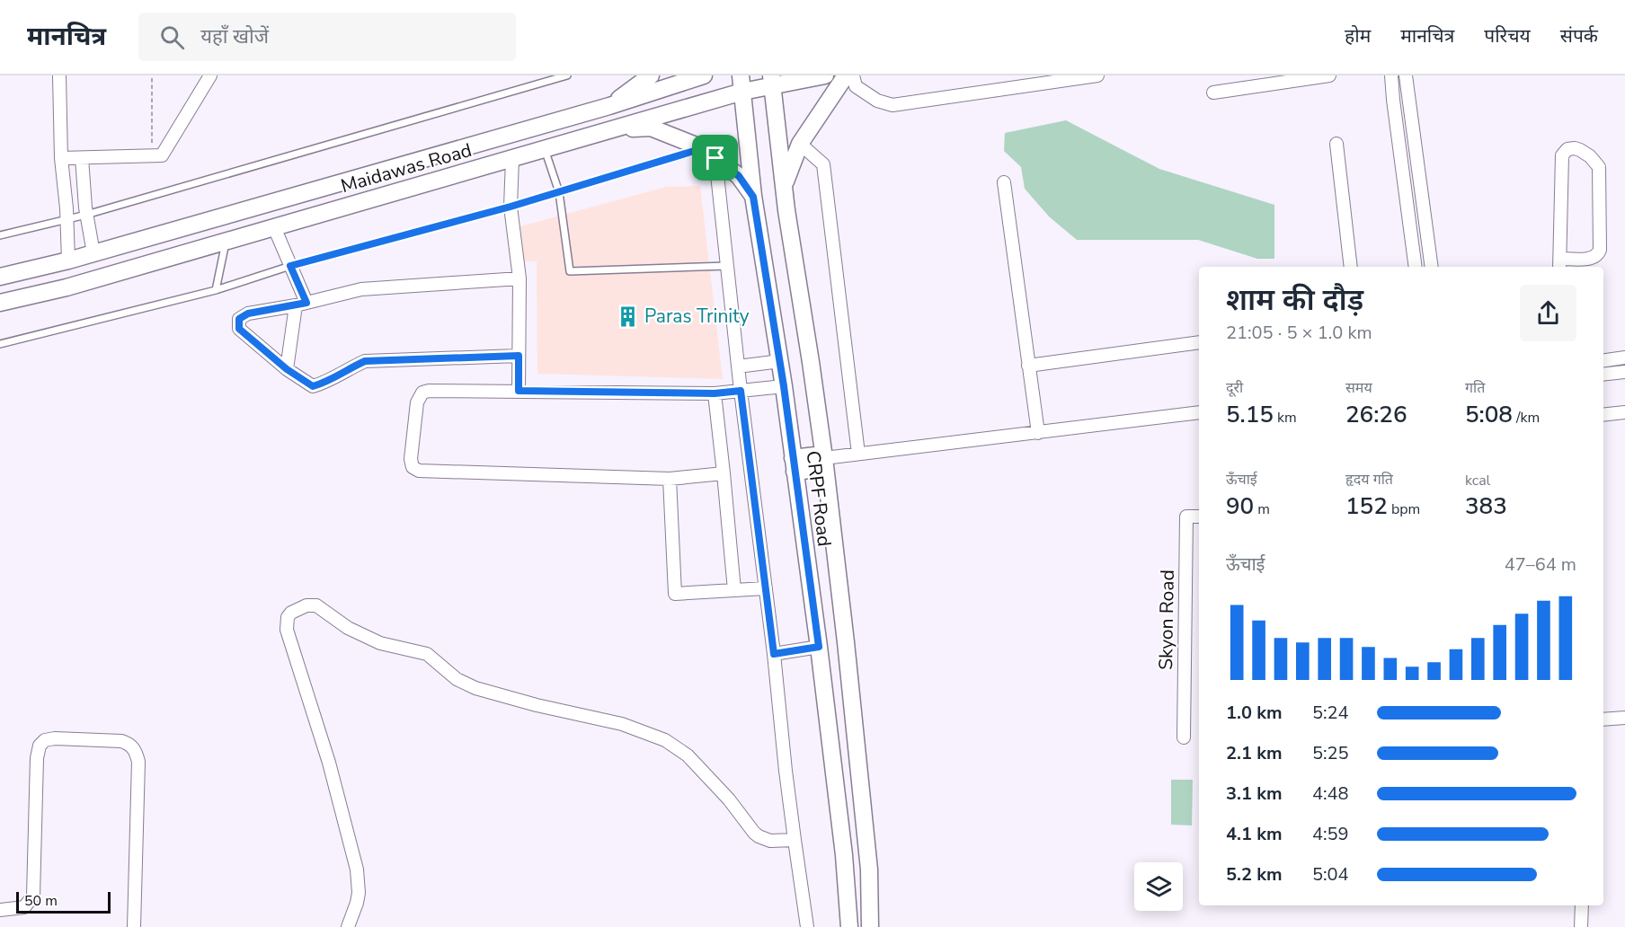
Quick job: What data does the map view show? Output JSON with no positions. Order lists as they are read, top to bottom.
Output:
{
  "streets": {
    "street": ["Maidawas Road", "CRPF Road", "Skyon Road"]
  },
  "crossings": [
    ["Maidawas Road", "CRPF Road"]
  ],
  "places": {
    "building": ["Paras Trinity"]
  },
  "scale_bar": "50 m",
  "page": {
    "header": "मानचित्र",
    "search": "यहाँ खोजें",
    "nav": [
      "होम",
      "मानचित्र",
      "परिचय",
      "संपर्क"
    ],
    "heading": ["शाम की दौड़", "21:05 · 5 × 1.0 km"],
    "stats": [
      ["दूरी", "5.15 km"],
      ["समय", "26:26"],
      ["गति", "5:08 /km"],
      ["ऊँचाई", "90 m"],
      ["हृदय गति", "152 bpm"],
      ["kcal", "383"]
    ],
    "chart": ["ऊँचाई", "47–64 m"],
    "list": [
      {
        "name": "1.0 km",
        "note": "5:24"
      },
      {
        "name": "2.1 km",
        "note": "5:25"
      },
      {
        "name": "3.1 km",
        "note": "4:48"
      },
      {
        "name": "4.1 km",
        "note": "4:59"
      },
      {
        "name": "5.2 km",
        "note": "5:04"
      }
    ],
    "scale": "50 m"
  }
}
